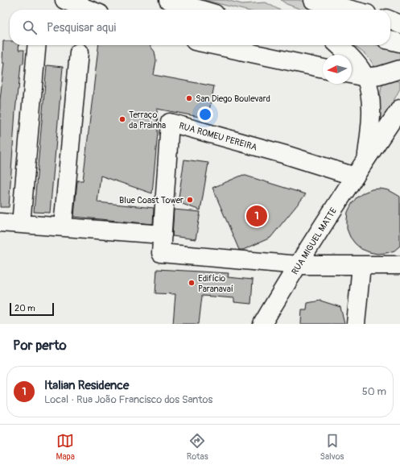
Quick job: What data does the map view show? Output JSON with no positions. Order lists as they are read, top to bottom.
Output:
{
  "streets": {
    "street": ["RUA ROMEU PEREIRA", "RUA MIGUEL MATTE"]
  },
  "crossings": [
    ["RUA ROMEU PEREIRA", "RUA MIGUEL MATTE"]
  ],
  "places": [
    "San Diego Boulevard",
    "Terraço da Prainha",
    "Blue Coast Tower",
    "Edifício Paranavaí"
  ],
  "scale_bar": "20 m",
  "north": "left",
  "page": {
    "search": "Pesquisar aqui",
    "pins": "1",
    "scale": "20 m",
    "heading": "Por perto",
    "list": [
      {
        "mark": "1",
        "name": "Italian Residence",
        "note": "Local · Rua João Francisco dos Santos",
        "value": "50 m"
      }
    ],
    "nav": ["Mapa", "Rotas", "Salvos"]
  }
}
